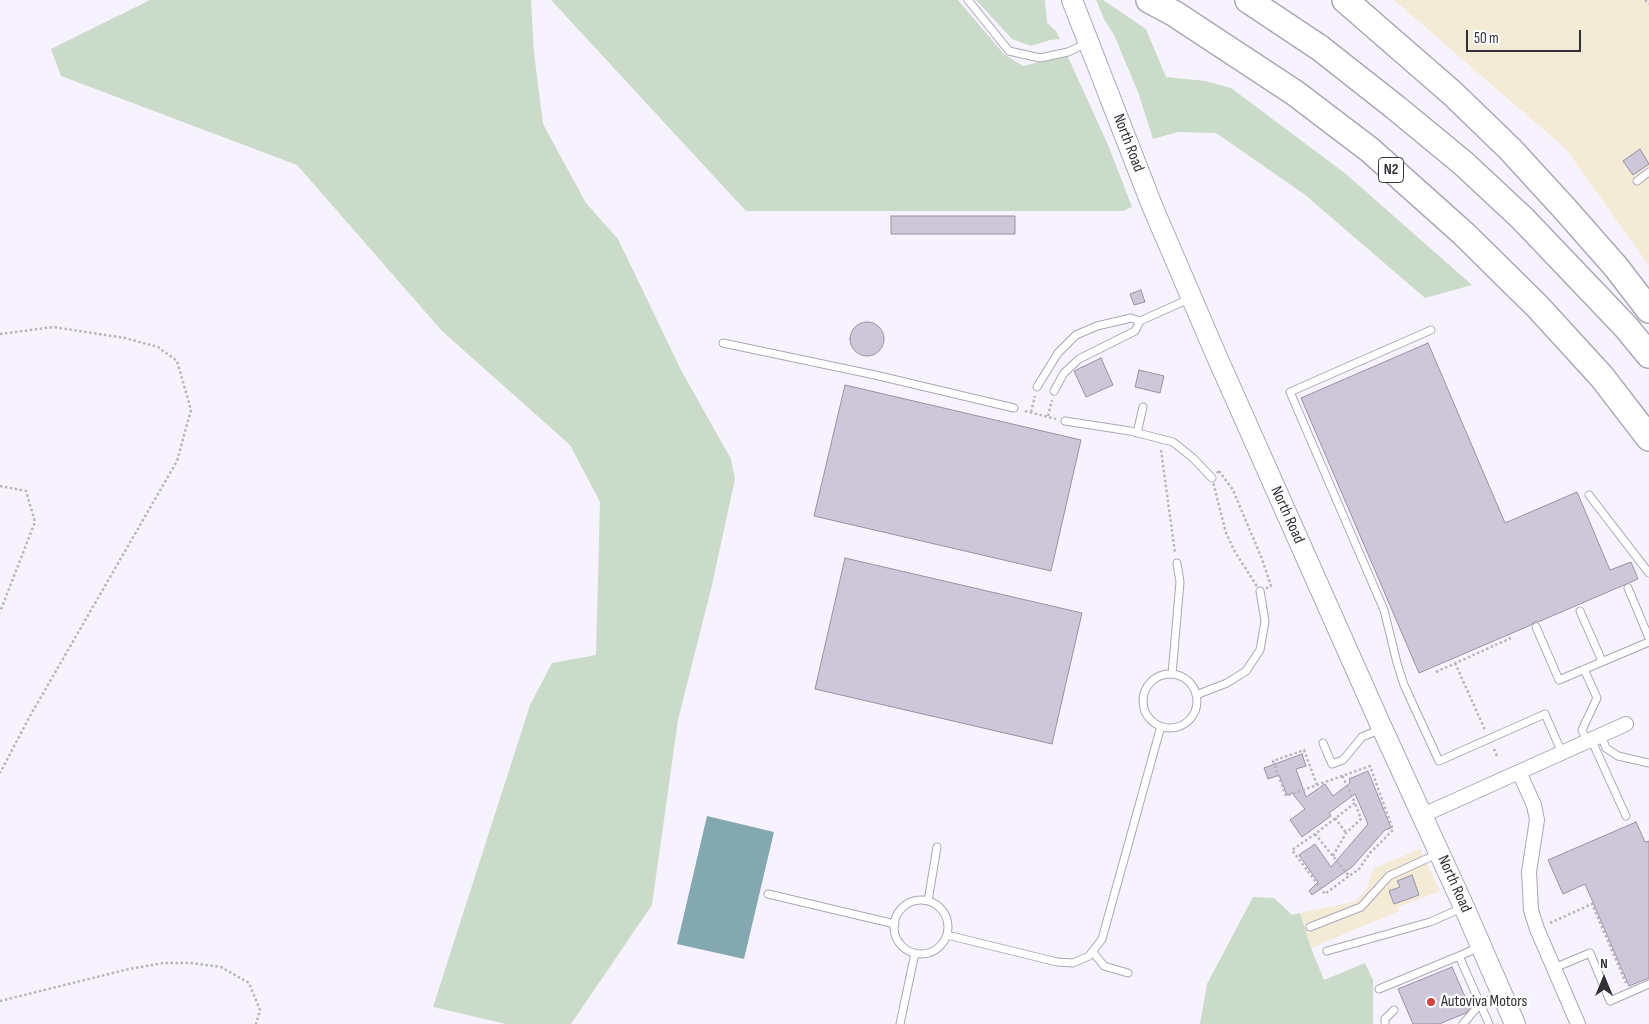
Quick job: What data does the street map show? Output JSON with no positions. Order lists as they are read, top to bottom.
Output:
{
  "streets": {
    "highway": ["N2"],
    "main road": ["North Road"]
  },
  "places": ["Autoviva Motors"],
  "scale_bar": "50 m",
  "north": "top"
}
